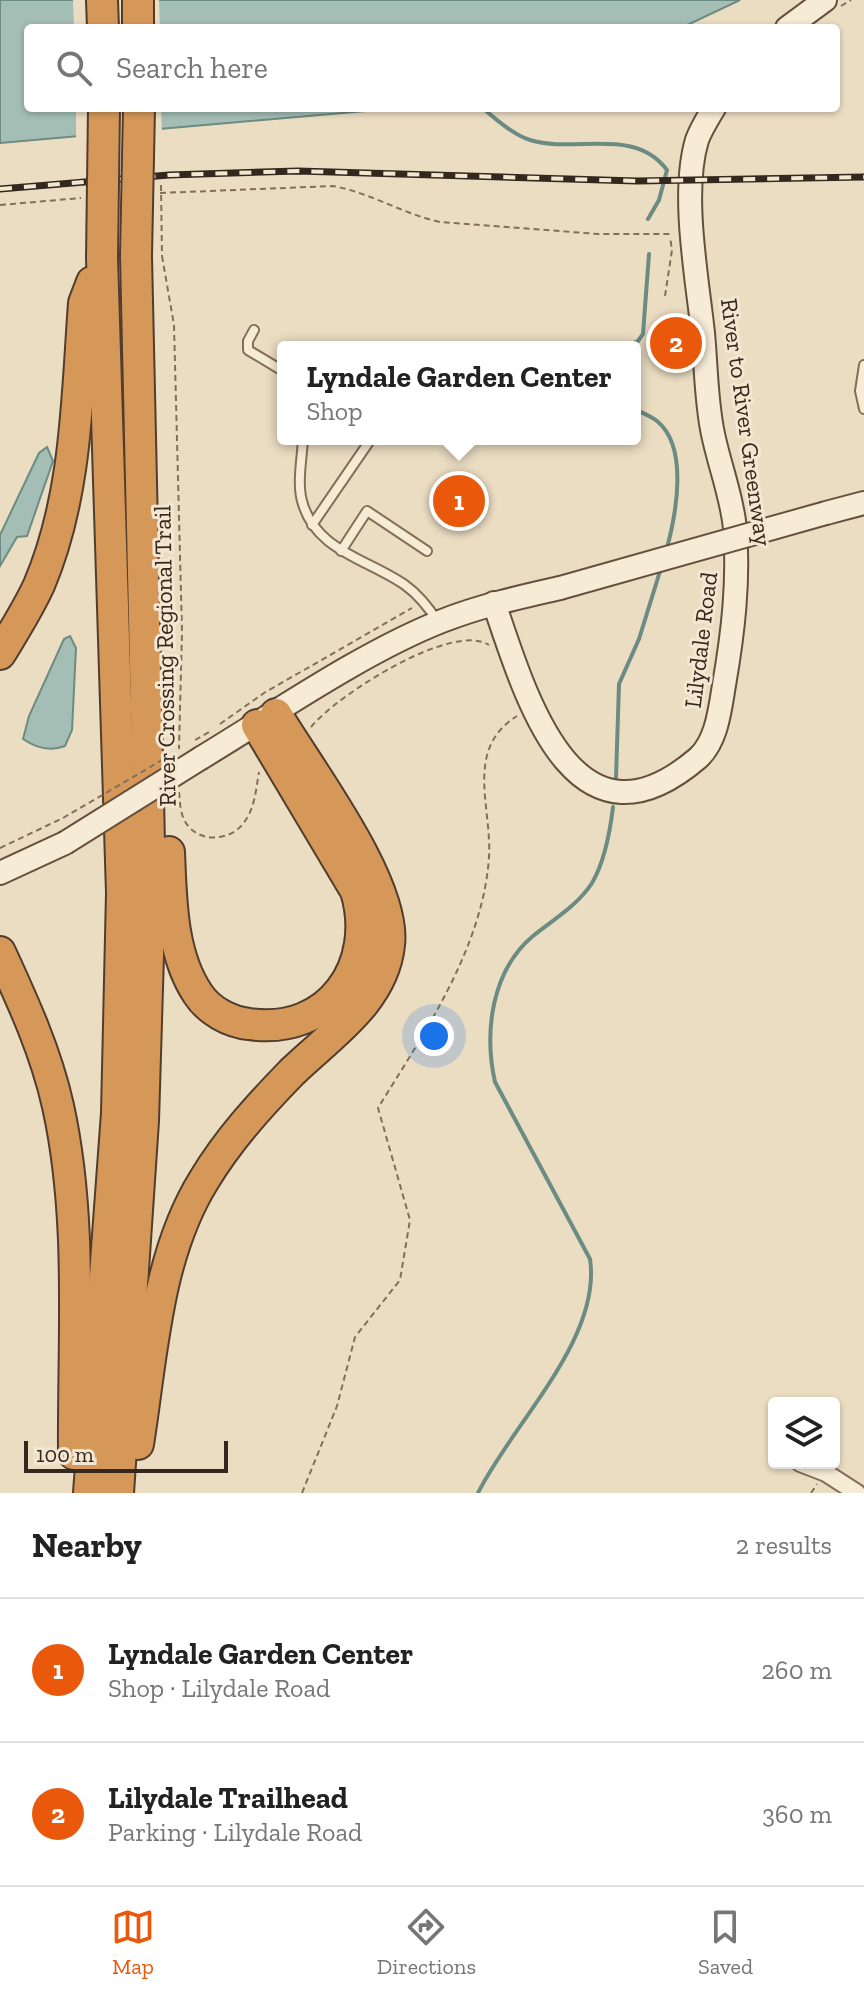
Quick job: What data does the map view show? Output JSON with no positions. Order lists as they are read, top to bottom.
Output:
{
  "streets": {
    "street": ["Lilydale Road"],
    "path": ["River Crossing Regional Trail"]
  },
  "scale_bar": "100 m",
  "page": {
    "search": "Search here",
    "pins": ["2", "1"],
    "popup": ["Lyndale Garden Center", "Shop"],
    "scale": "100 m",
    "heading": ["Nearby", "2 results"],
    "list": [
      {
        "mark": "1",
        "name": "Lyndale Garden Center",
        "note": "Shop · Lilydale Road",
        "value": "260 m"
      },
      {
        "mark": "2",
        "name": "Lilydale Trailhead",
        "note": "Parking · Lilydale Road",
        "value": "360 m"
      }
    ],
    "nav": ["Map", "Directions", "Saved"]
  }
}
